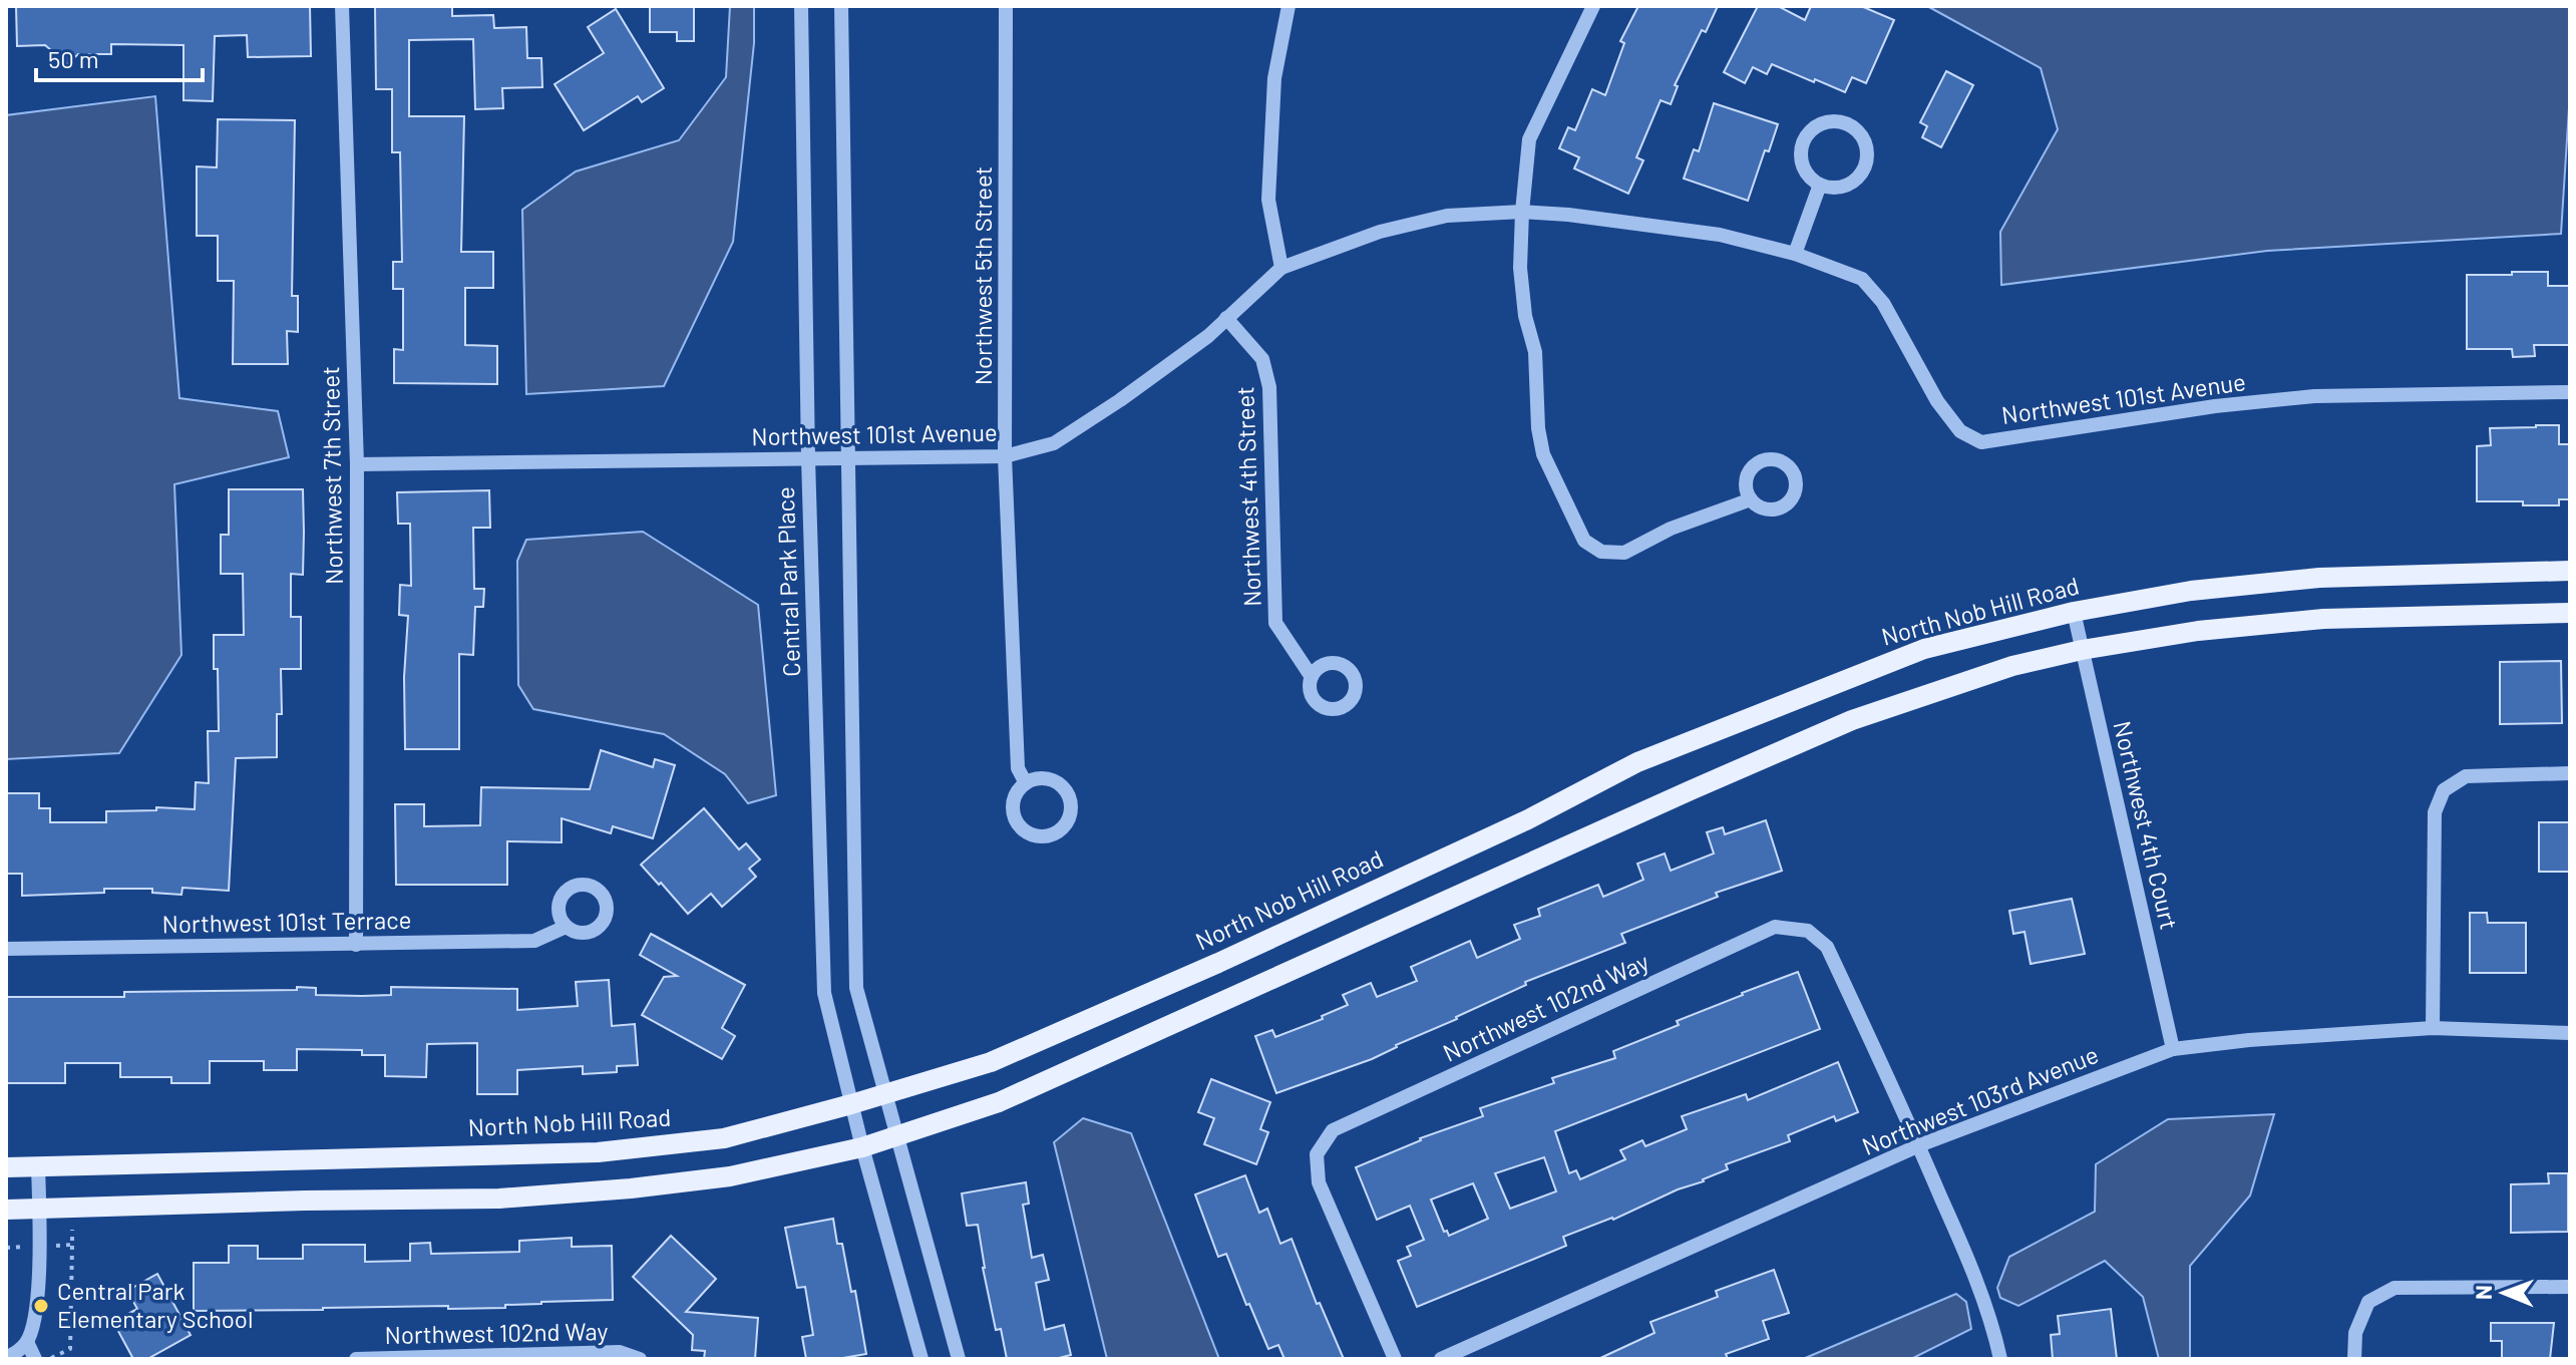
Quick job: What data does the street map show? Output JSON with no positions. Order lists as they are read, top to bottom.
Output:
{
  "streets": {
    "main road": ["North Nob Hill Road"],
    "street": [
      "Northwest 5th Street",
      "Northwest 101st Avenue",
      "Northwest 7th Street",
      "Northwest 4th Street",
      "Central Park Place",
      "Northwest 4th Court",
      "Northwest 101st Terrace",
      "Northwest 102nd Way",
      "Northwest 103rd Avenue"
    ]
  },
  "crossings": [
    ["Northwest 5th Street", "Northwest 101st Avenue"],
    ["Northwest 101st Avenue", "Northwest 7th Street"],
    ["Northwest 101st Avenue", "Northwest 4th Street"],
    ["Northwest 101st Avenue", "Central Park Place"],
    ["Northwest 7th Street", "Northwest 101st Terrace"],
    ["Central Park Place", "North Nob Hill Road"],
    ["North Nob Hill Road", "Northwest 4th Court"],
    ["Northwest 4th Court", "Northwest 103rd Avenue"],
    ["Northwest 102nd Way", "Northwest 103rd Avenue"]
  ],
  "places": ["Central Park Elementary School"],
  "scale_bar": "50 m",
  "north": "left"
}
